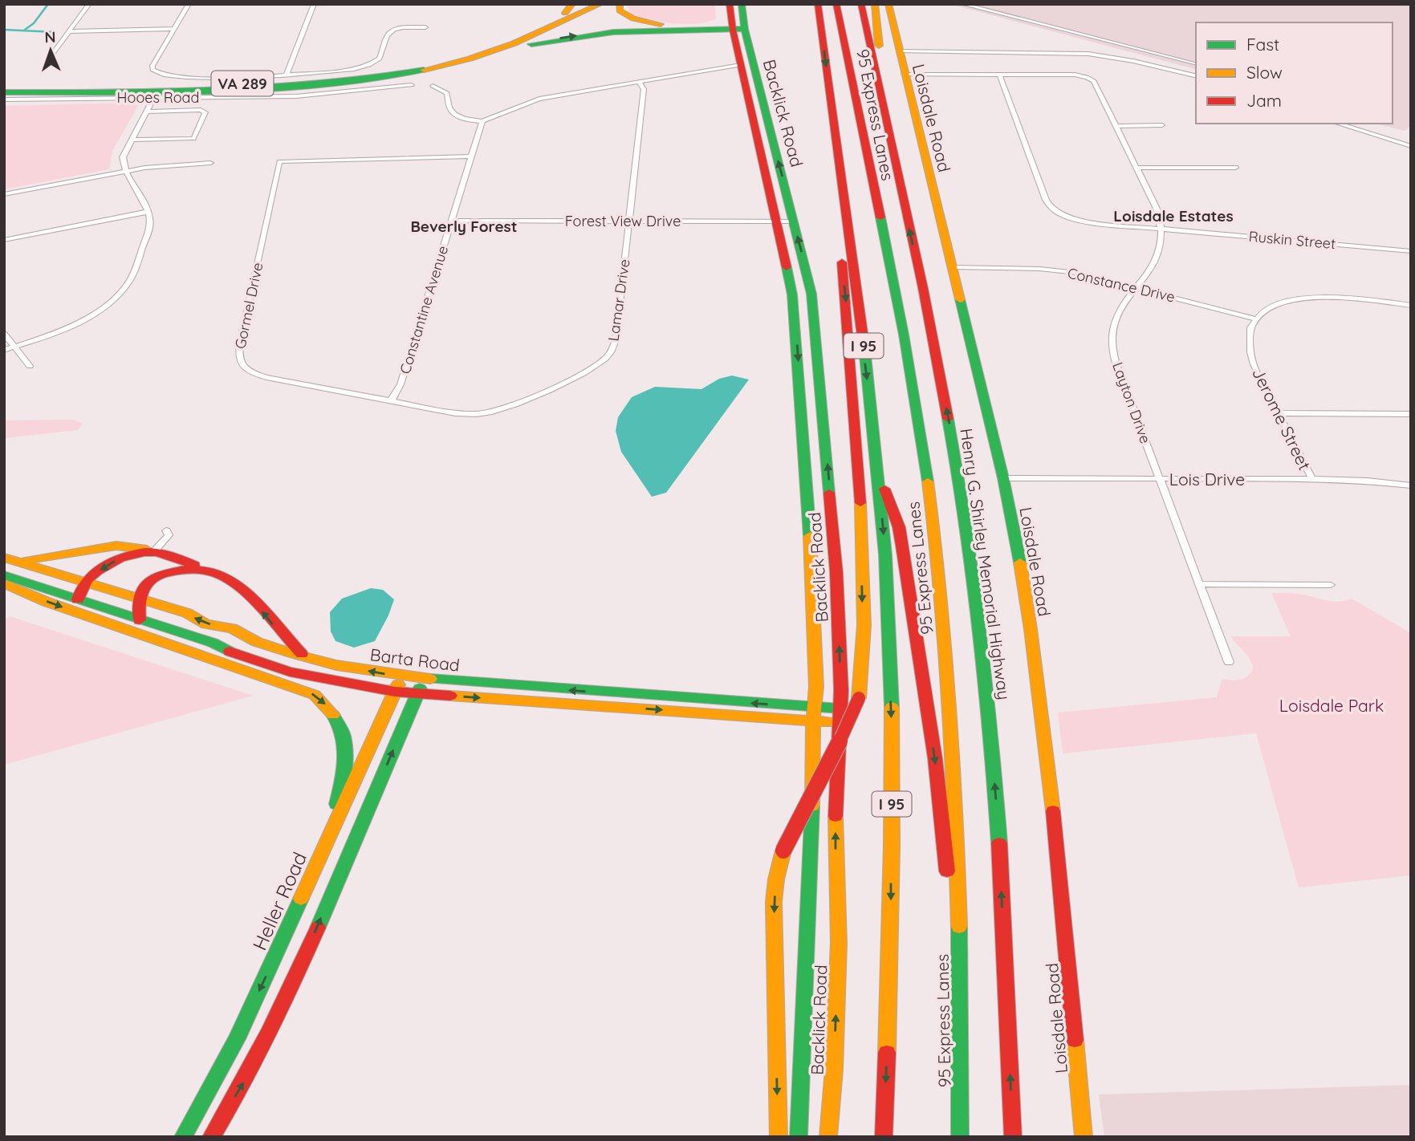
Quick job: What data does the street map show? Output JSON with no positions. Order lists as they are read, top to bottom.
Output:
{
  "streets": {
    "main road": [
      "VA 289",
      "Backlick Road",
      "95 Express Lanes",
      "Loisdale Road",
      "I 95",
      "Henry G. Shirley Memorial Highway",
      "Barta Road",
      "Heller Road"
    ],
    "street": [
      "Hooes Road",
      "Forest View Drive",
      "Ruskin Street",
      "Constance Drive",
      "Lamar Drive",
      "Gormel Drive",
      "Constantine Avenue",
      "Layton Drive",
      "Jerome Street",
      "Lois Drive"
    ]
  },
  "crossings": [
    ["Backlick Road", "Forest View Drive"],
    ["Backlick Road", "Barta Road"],
    ["Loisdale Road", "Constance Drive"],
    ["Loisdale Road", "Layton Drive"],
    ["Loisdale Road", "Lois Drive"],
    ["Forest View Drive", "Lamar Drive"],
    ["Forest View Drive", "Constantine Avenue"],
    ["Ruskin Street", "Layton Drive"],
    ["Constance Drive", "Layton Drive"],
    ["Constance Drive", "Jerome Street"],
    ["Lamar Drive", "Gormel Drive"],
    ["Lamar Drive", "Constantine Avenue"],
    ["Gormel Drive", "Constantine Avenue"],
    ["Layton Drive", "Lois Drive"],
    ["Jerome Street", "Lois Drive"],
    ["Barta Road", "Heller Road"]
  ],
  "districts": ["Loisdale Estates", "Beverly Forest"],
  "parks": ["Loisdale Park"],
  "legend": ["Fast", "Slow", "Jam"],
  "north": "top"
}
